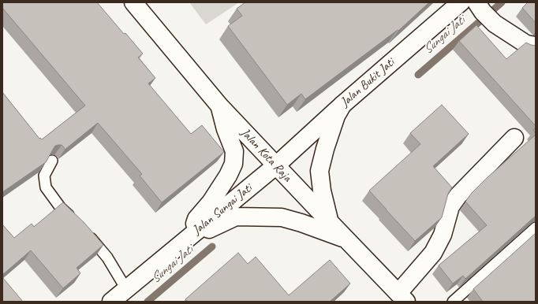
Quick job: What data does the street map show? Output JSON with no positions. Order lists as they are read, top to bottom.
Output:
{
  "streets": {
    "main road": ["Jalan Bukit Jati", "Jalan Kota Raja", "Jalan Sungai Jati"]
  },
  "crossings": [
    ["Jalan Bukit Jati", "Jalan Kota Raja"],
    ["Jalan Bukit Jati", "Jalan Sungai Jati"],
    ["Jalan Kota Raja", "Jalan Sungai Jati"]
  ],
  "water": ["Sungai Jati"]
}
